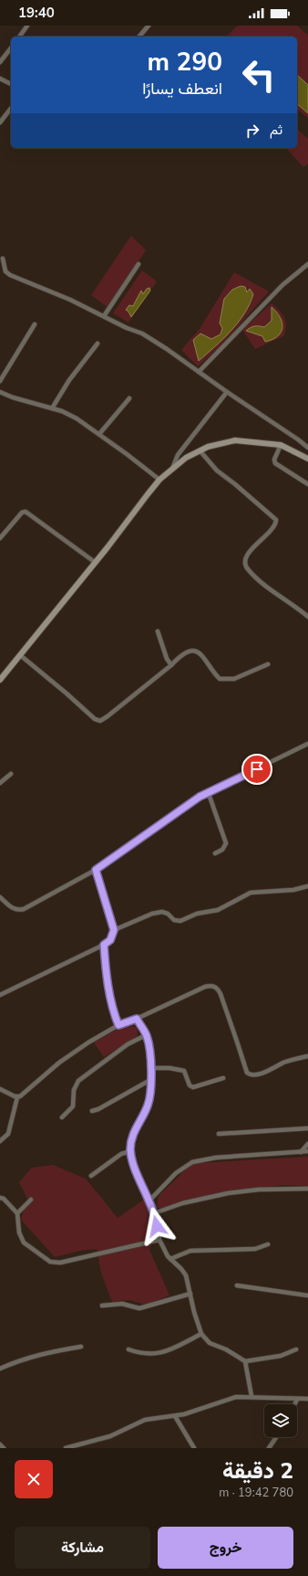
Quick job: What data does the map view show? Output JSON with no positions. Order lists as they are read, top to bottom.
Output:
{
  "page": {
    "status": "19:40",
    "turn": ["290 m", "انعطف يسارًا"],
    "then": "ثم",
    "heading": ["2 دقيقة", "780 m · 19:42"],
    "buttons": ["خروج", "مشاركة"]
  }
}
